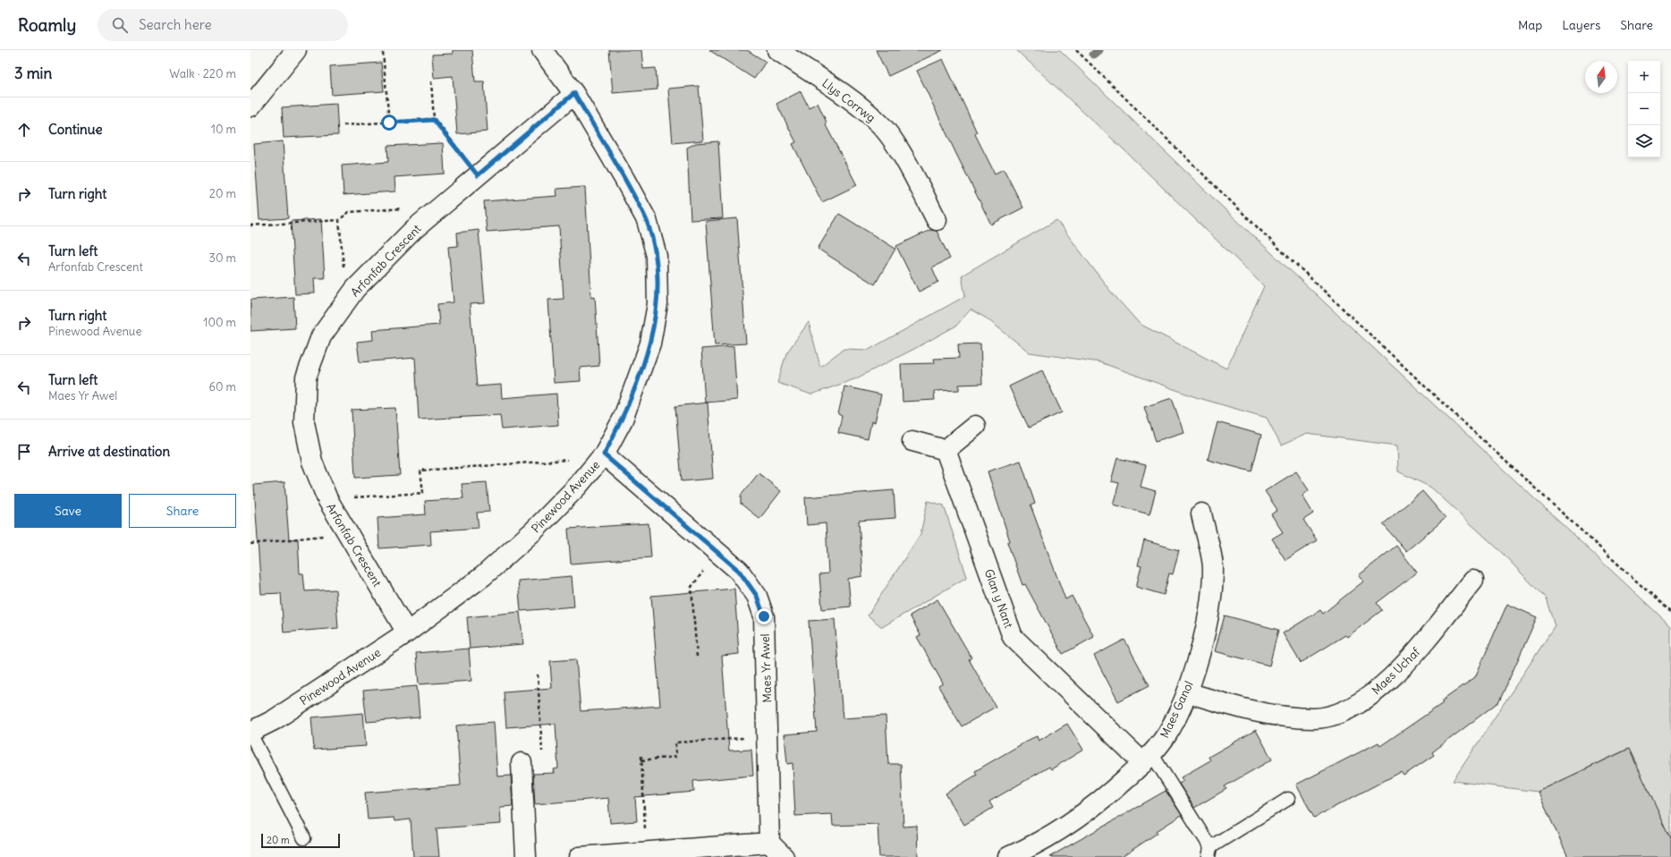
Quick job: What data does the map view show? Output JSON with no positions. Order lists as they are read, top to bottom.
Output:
{
  "streets": {
    "street": [
      "Llys Corrwg",
      "Arfonfab Crescent",
      "Pinewood Avenue",
      "Glan y Nant",
      "Maes Yr Awel",
      "Maes Uchaf",
      "Maes Ganol"
    ]
  },
  "crossings": [
    ["Arfonfab Crescent", "Pinewood Avenue"],
    ["Pinewood Avenue", "Maes Yr Awel"],
    ["Glan y Nant", "Maes Ganol"],
    ["Maes Uchaf", "Maes Ganol"]
  ],
  "scale_bar": "20 m",
  "north": "top",
  "page": {
    "header": "Roamly",
    "search": "Search here",
    "nav": ["Map", "Layers", "Share"],
    "heading": ["3 min", "Walk · 220 m"],
    "map_buttons": ["+", "−"],
    "list": [
      ["Continue", "10 m"],
      ["Turn right", "20 m"],
      ["Turn left", "Arfonfab Crescent", "30 m"],
      ["Turn right", "Pinewood Avenue", "100 m"],
      ["Turn left", "Maes Yr Awel", "60 m"],
      "Arrive at destination"
    ],
    "buttons": ["Save", "Share"],
    "scale": "20 m"
  }
}
